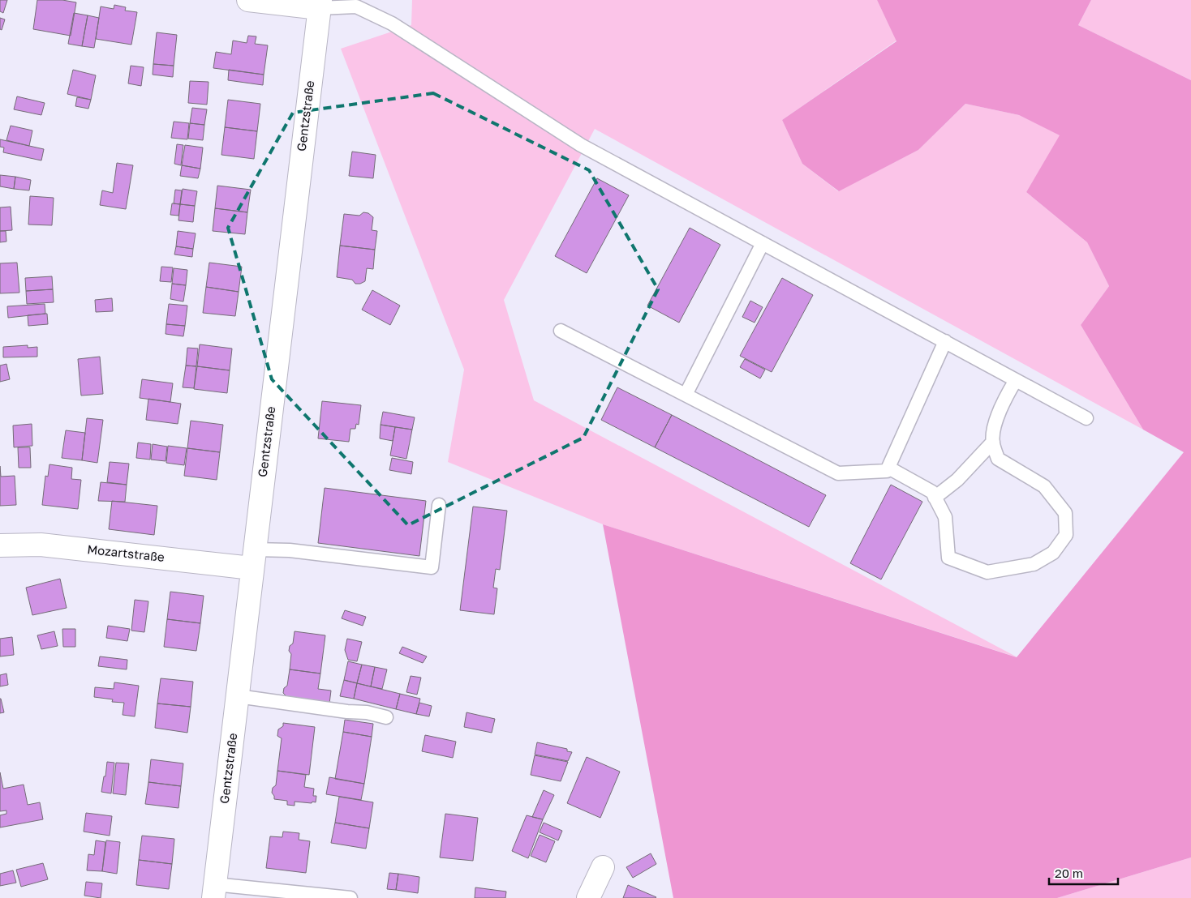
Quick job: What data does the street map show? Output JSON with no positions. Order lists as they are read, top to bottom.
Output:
{
  "streets": {
    "street": ["Gentzstraße", "Mozartstraße"]
  },
  "crossings": [
    ["Gentzstraße", "Mozartstraße"]
  ],
  "scale_bar": "20 m"
}
